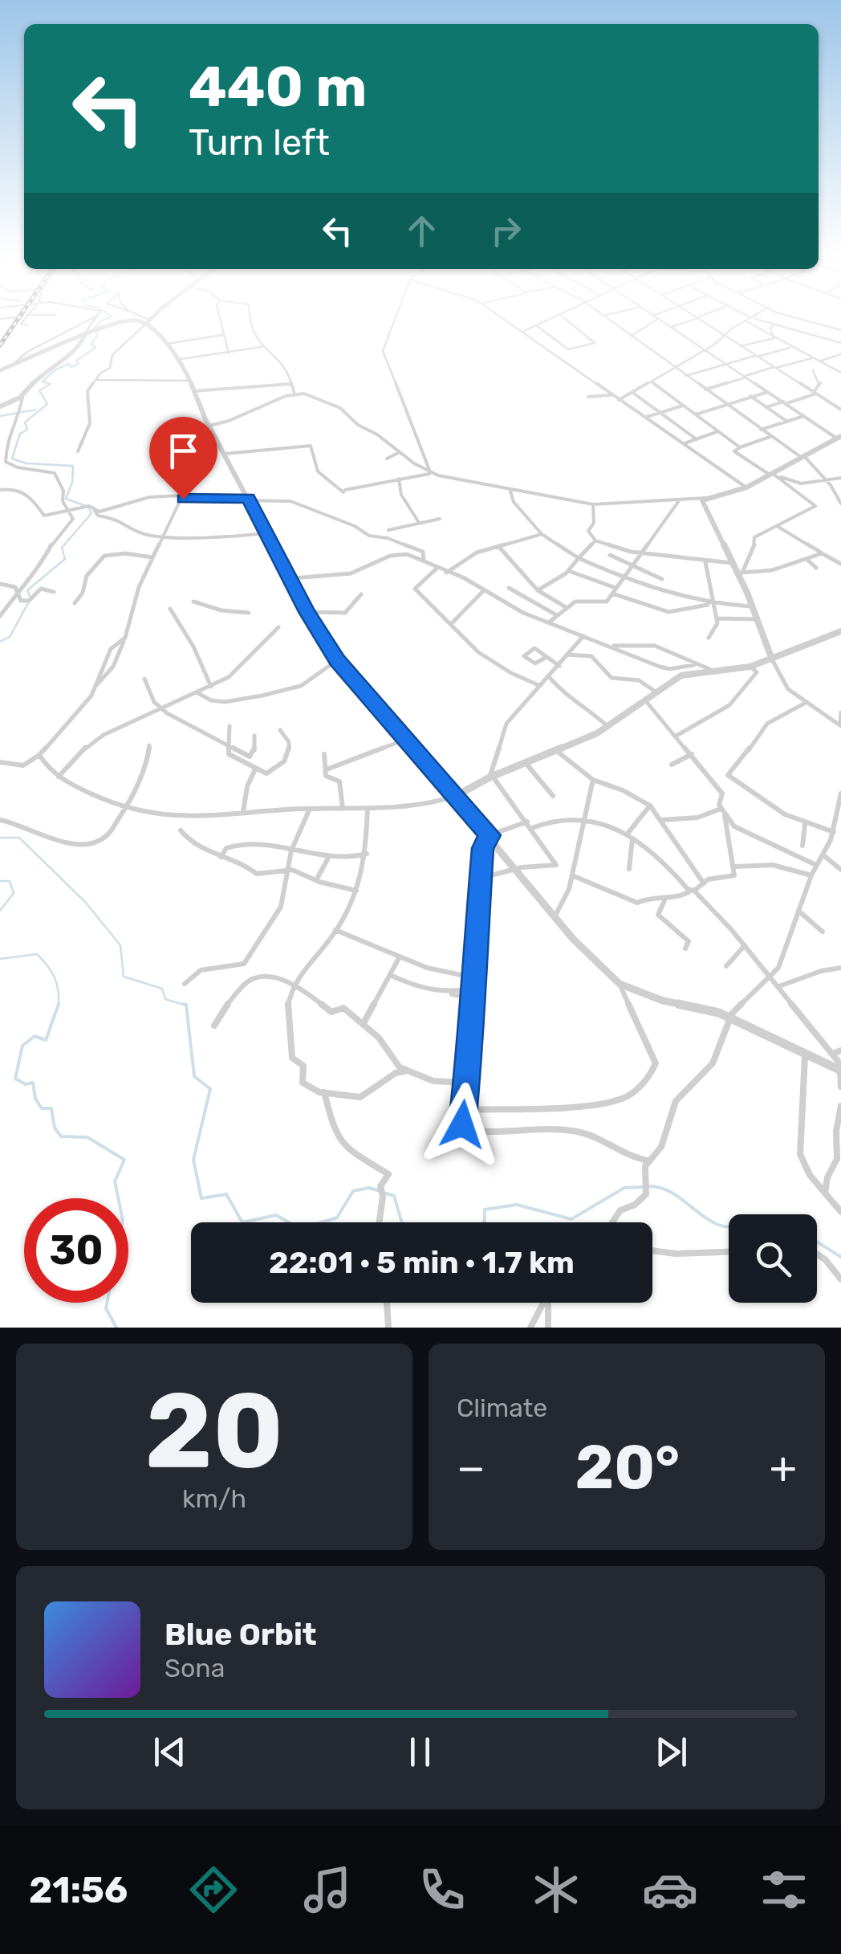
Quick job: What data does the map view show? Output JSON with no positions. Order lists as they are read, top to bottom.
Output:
{
  "page": {
    "turn": ["440 m", "Turn left"],
    "limit": "30",
    "trip": "22:01 · 5 min · 1.7 km",
    "tile": [
      ["20", "km/h"],
      "Climate"
    ],
    "heat": ["−", "20°", "+"],
    "song": ["Blue Orbit", "Sona"],
    "tabs": "21:56"
  }
}
